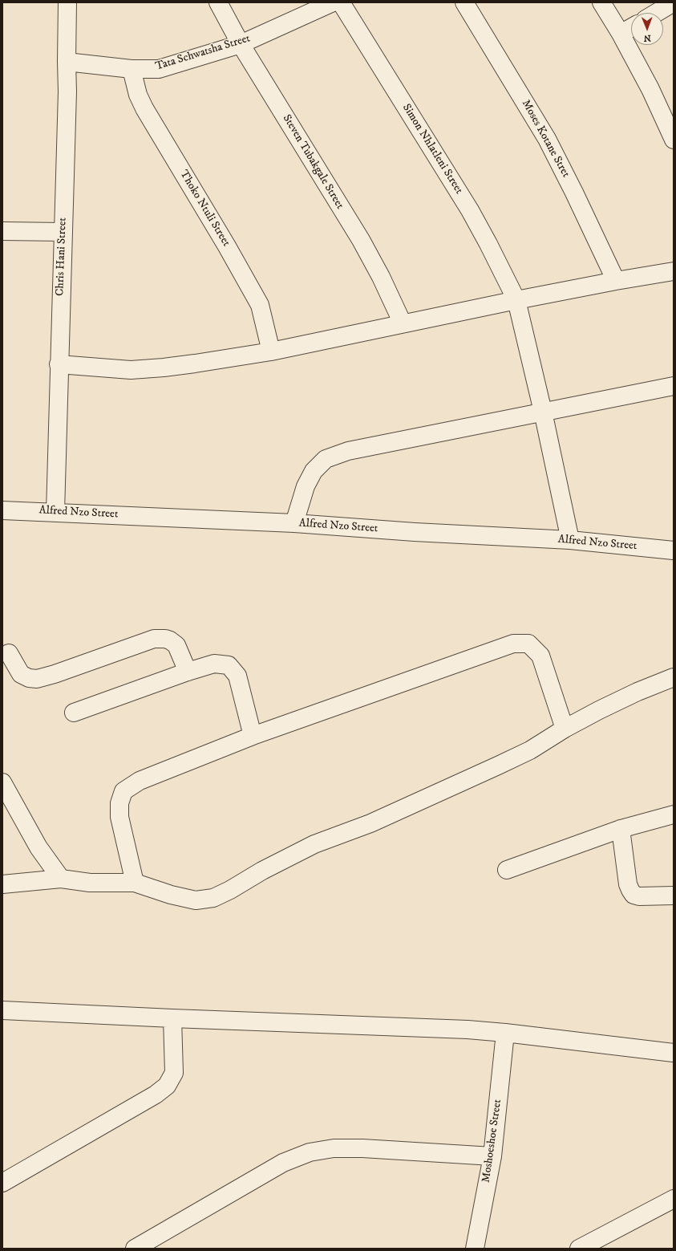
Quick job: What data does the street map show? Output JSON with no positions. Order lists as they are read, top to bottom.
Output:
{
  "streets": {
    "street": [
      "Tata Schwatsha Street",
      "Moses Kotane Stret",
      "Simon Nhlatleni Street",
      "Steven Tubakgale Street",
      "Thoko Ntuli Street",
      "Chris Hani Street",
      "Alfred Nzo Street",
      "Moshoeshoe Street"
    ]
  },
  "crossings": [
    ["Tata Schwatsha Street", "Steven Tubakgale Street"],
    ["Tata Schwatsha Street", "Thoko Ntuli Street"],
    ["Tata Schwatsha Street", "Chris Hani Street"],
    ["Simon Nhlatleni Street", "Alfred Nzo Street"],
    ["Chris Hani Street", "Alfred Nzo Street"]
  ],
  "north": "bottom"
}
